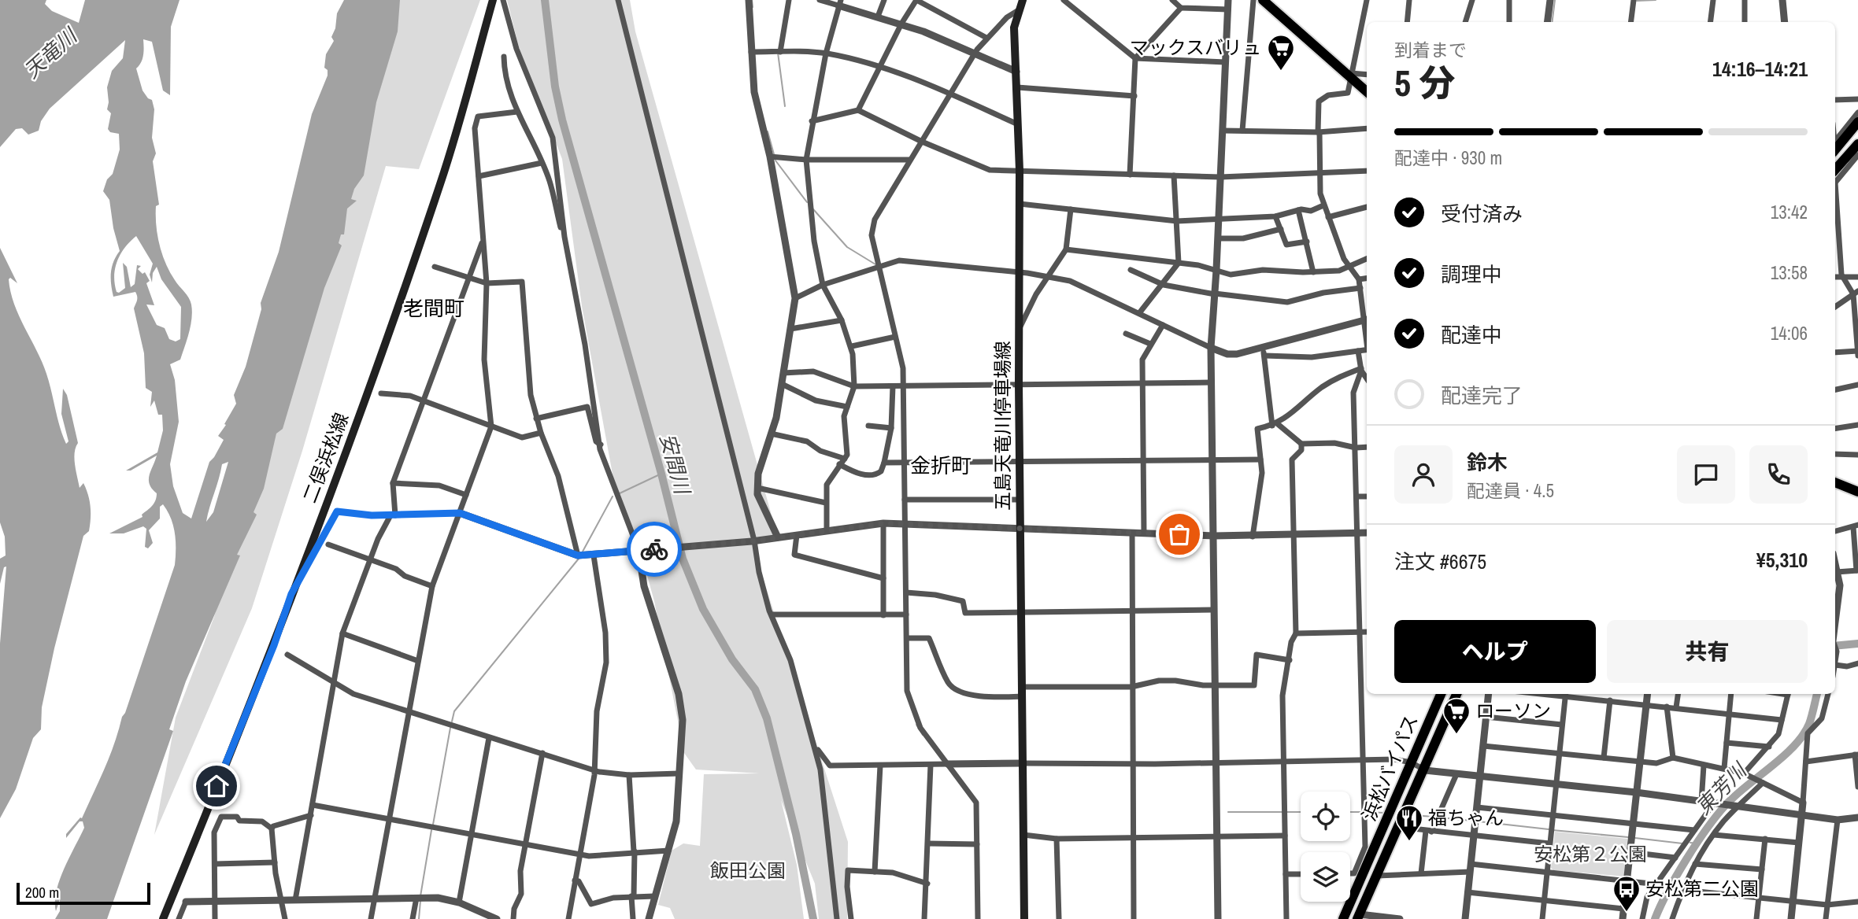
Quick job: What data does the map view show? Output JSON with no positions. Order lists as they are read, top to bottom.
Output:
{
  "streets": {
    "highway": ["浜松バイパス"],
    "main road": ["五島天竜川停車場線", "二俣浜松線"]
  },
  "districts": ["老間町", "金折町"],
  "water": ["天竜川", "安間川", "東芳川"],
  "parks": ["安松第２公園", "飯田公園"],
  "places": {
    "supermarket": ["マックスバリュ", "ローソン"],
    "restaurant": ["福ちゃん"],
    "bus stop": ["安松第二公園"]
  },
  "scale_bar": "200 m",
  "page": {
    "heading": ["5 分", "到着まで", "14:16–14:21"],
    "panel": [
      "鈴木",
      "配達員 · 4.5",
      "注文 #6675",
      "¥5,310"
    ],
    "bar": "配達中 · 930 m",
    "list": [
      ["受付済み", "13:42"],
      ["調理中", "13:58"],
      ["配達中", "14:06"],
      "配達完了"
    ],
    "buttons": ["ヘルプ", "共有"],
    "scale": "200 m"
  }
}
